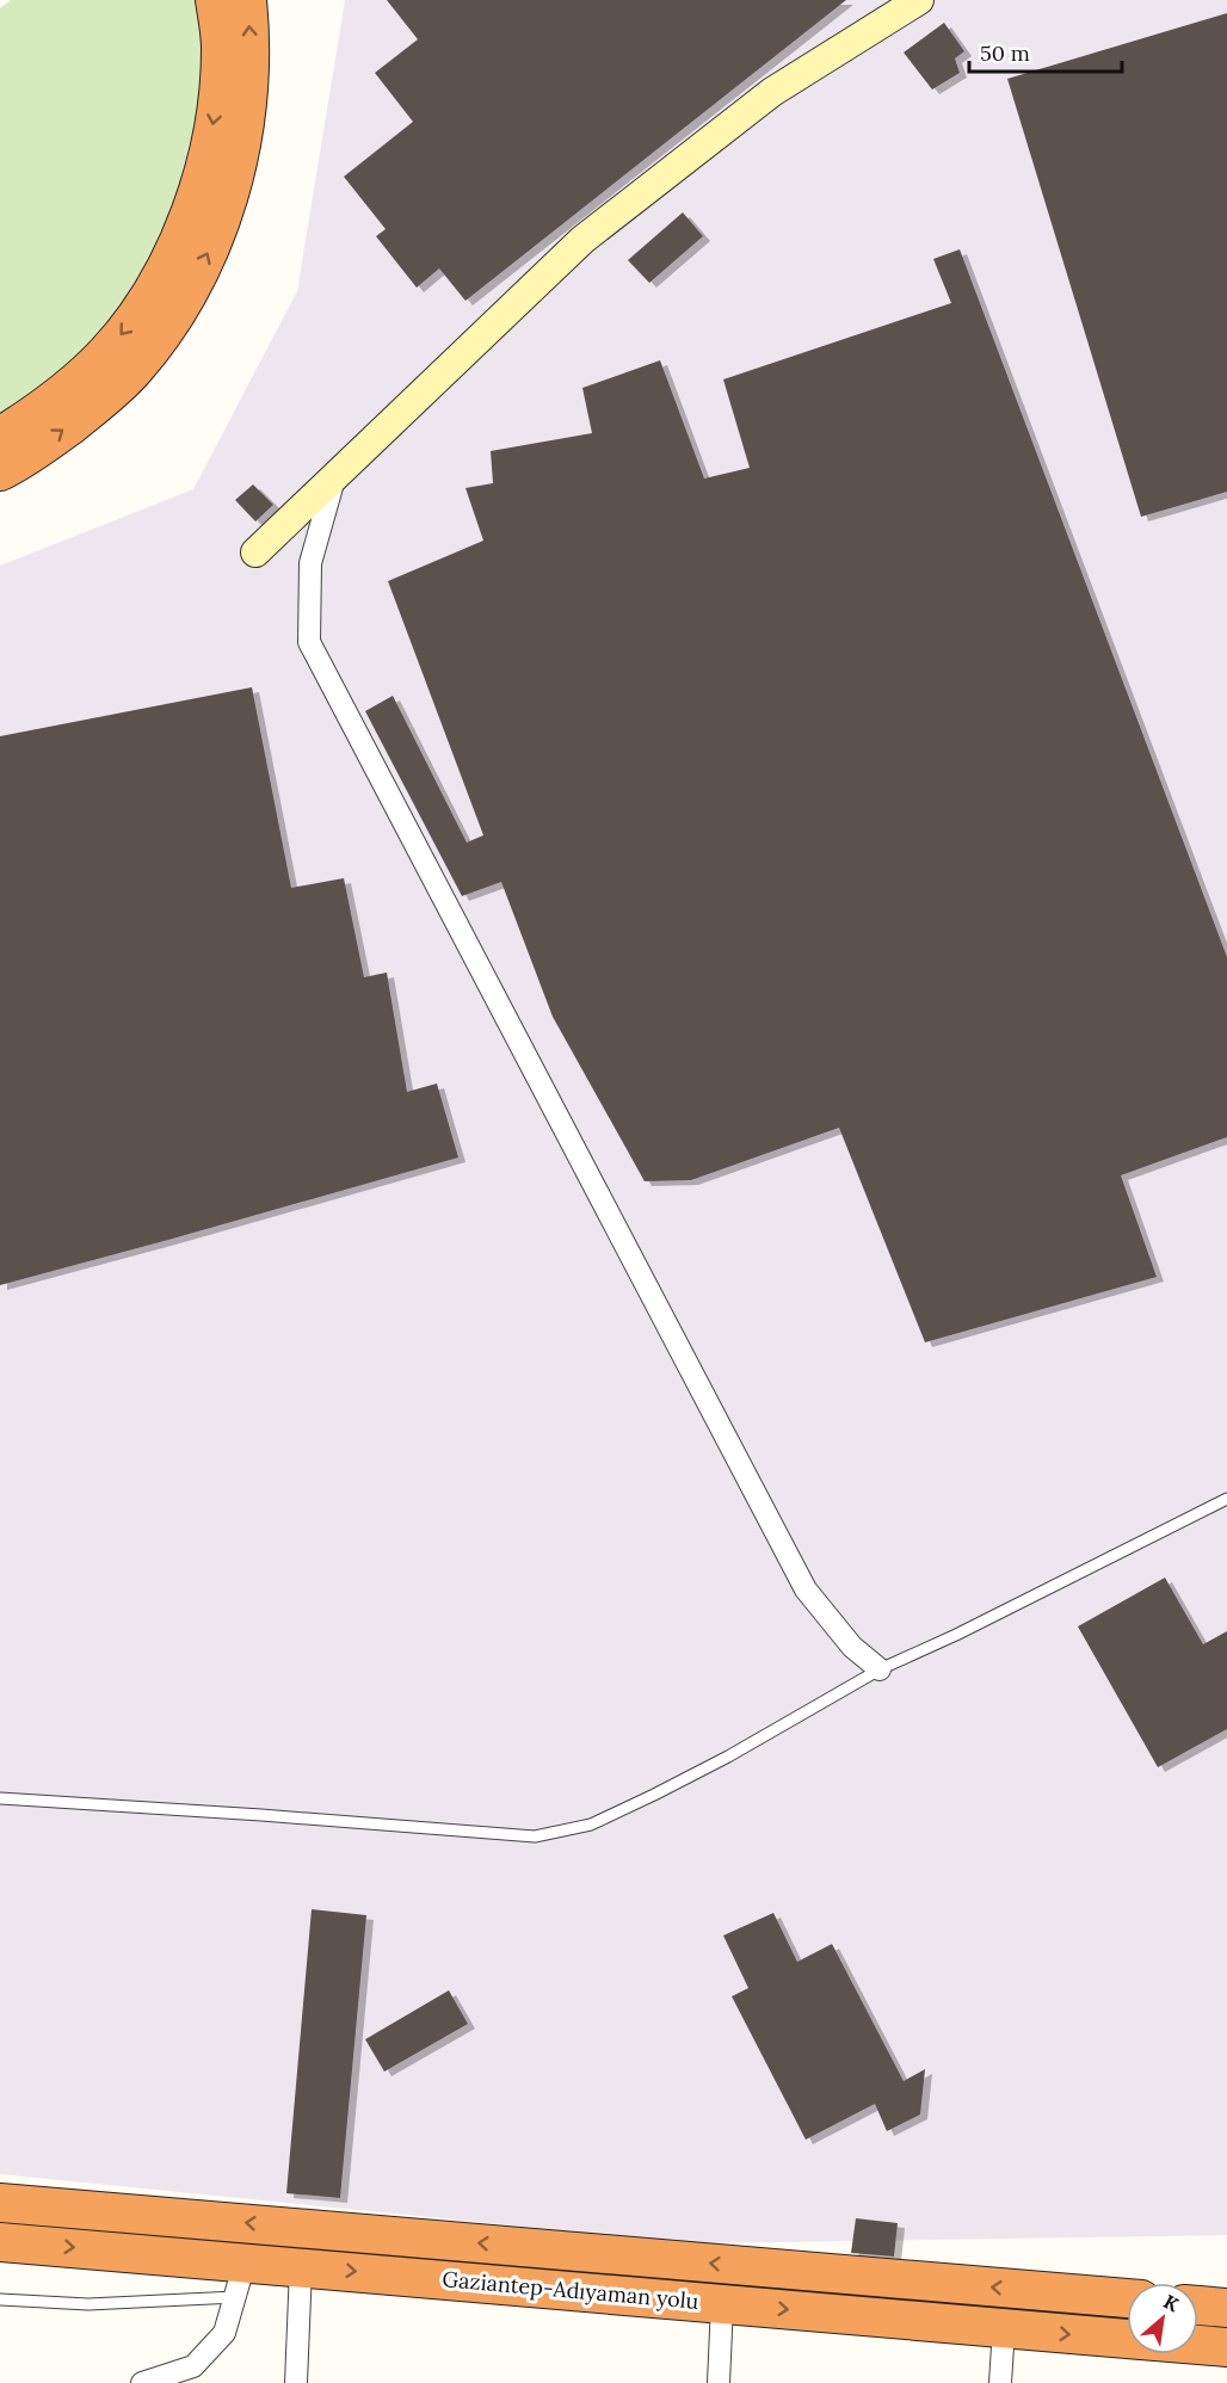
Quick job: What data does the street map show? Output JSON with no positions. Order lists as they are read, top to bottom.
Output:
{
  "streets": {
    "highway": ["Gaziantep-Adıyaman yolu"]
  },
  "scale_bar": "50 m",
  "north": "top right"
}
